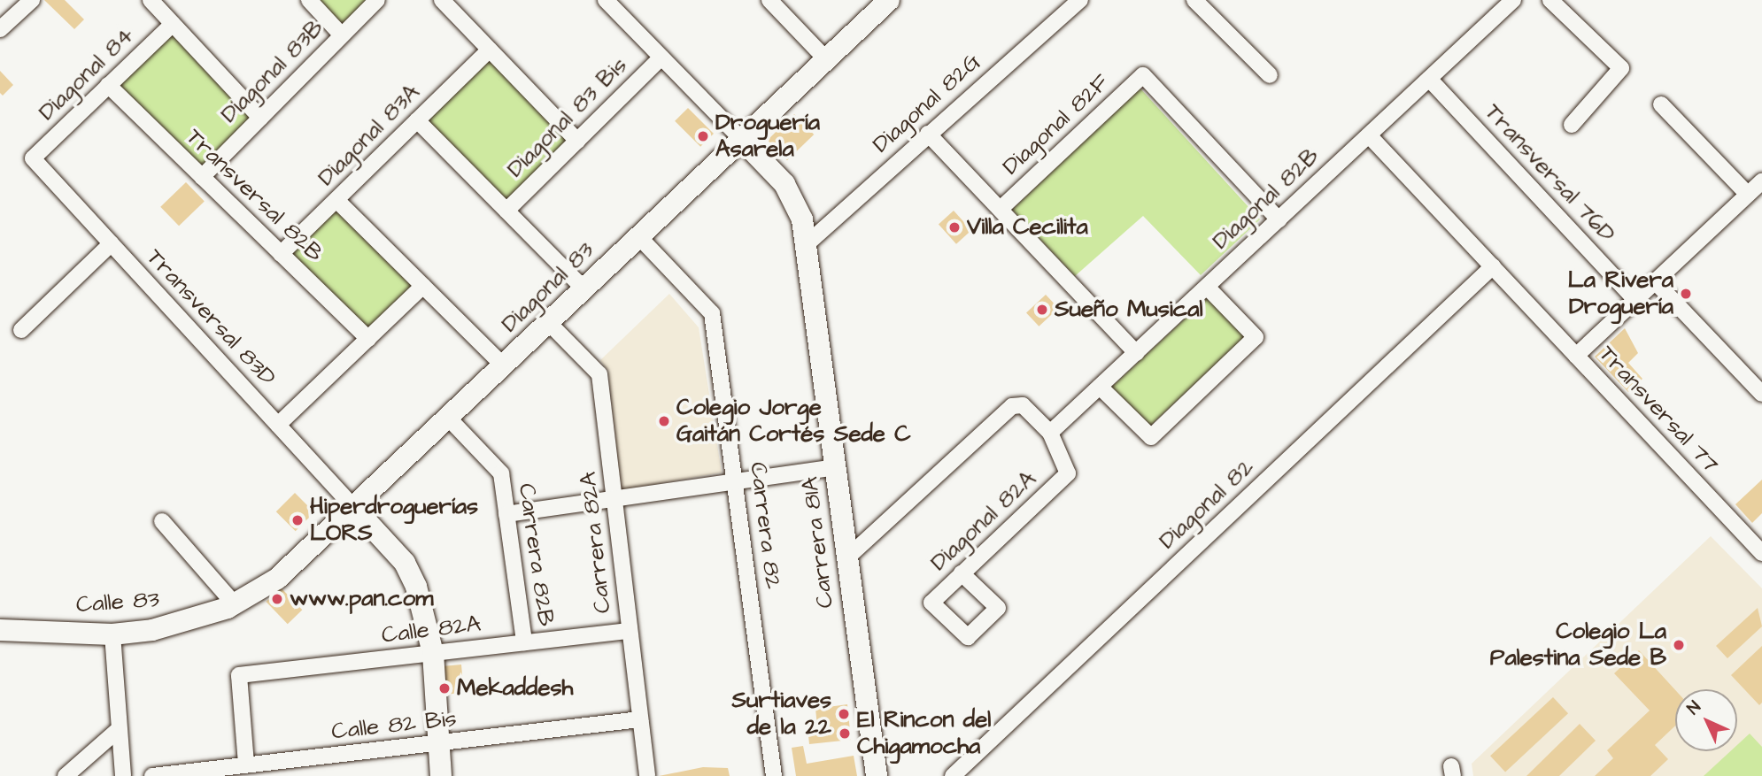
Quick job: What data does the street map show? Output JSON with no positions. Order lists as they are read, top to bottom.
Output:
{
  "streets": {
    "street": [
      "Diagonal 83B",
      "Diagonal 84",
      "Diagonal 82G",
      "Diagonal 83 Bis",
      "Diagonal 82F",
      "Diagonal 83A",
      "Transversal 76D",
      "Transversal 82B",
      "Diagonal 82B",
      "Diagonal 83",
      "Transversal 83D",
      "Transversal 77",
      "Diagonal 82",
      "Diagonal 82A",
      "Carrera 82",
      "Carrera 82A",
      "Carrera 81A",
      "Carrera 82B",
      "Calle 83",
      "Calle 82A",
      "Calle 82 Bis"
    ]
  },
  "crossings": [
    ["Diagonal 83B", "Transversal 82B"],
    ["Diagonal 84", "Transversal 82B"],
    ["Diagonal 84", "Transversal 83D"],
    ["Diagonal 82G", "Carrera 81A"],
    ["Diagonal 82F", "Diagonal 82B"],
    ["Diagonal 83A", "Transversal 82B"],
    ["Transversal 76D", "Diagonal 82B"],
    ["Diagonal 82B", "Transversal 77"],
    ["Diagonal 82B", "Diagonal 82A"],
    ["Diagonal 83", "Transversal 83D"],
    ["Diagonal 83", "Carrera 82"],
    ["Diagonal 83", "Carrera 82A"],
    ["Diagonal 83", "Carrera 81A"],
    ["Diagonal 83", "Carrera 82B"],
    ["Diagonal 83", "Calle 83"],
    ["Transversal 77", "Diagonal 82"],
    ["Carrera 82A", "Calle 82A"],
    ["Carrera 82A", "Calle 82 Bis"],
    ["Carrera 82B", "Calle 82A"],
    ["Calle 82A", "Calle 82 Bis"]
  ],
  "places": [
    "Droguería Asarela",
    "Villa Cecilita",
    "La Rivera Droguería",
    "Sueño Musical",
    "Colegio Jorge Gaitán Cortés Sede C",
    "Hiperdroguerías LORS",
    "www.pan.com",
    "Colegio La Palestina Sede B",
    "Mekaddesh",
    "Surtiaves de la 22",
    "El Rincon del Chigamocha"
  ],
  "north": "top left"
}
